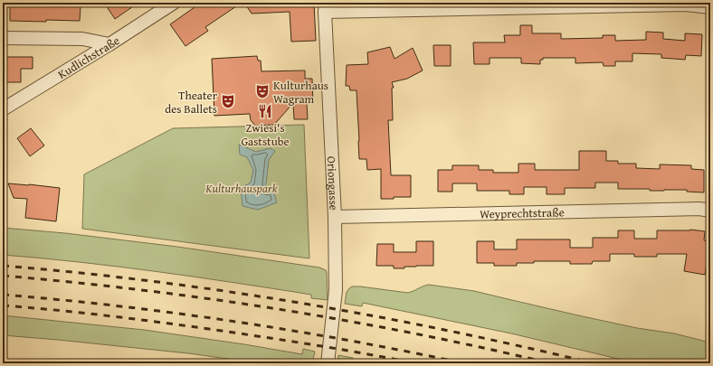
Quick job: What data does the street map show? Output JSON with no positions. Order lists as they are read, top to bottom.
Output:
{
  "streets": {
    "street": ["Kudlichstraße", "Oriongasse", "Weyprechtstraße"]
  },
  "crossings": [
    ["Oriongasse", "Weyprechtstraße"]
  ],
  "parks": ["Kulturhauspark"],
  "places": {
    "theatre": ["Kulturhaus Wagram", "Theater des Ballets"],
    "restaurant": ["Zwiesi's Gaststube"]
  }
}
